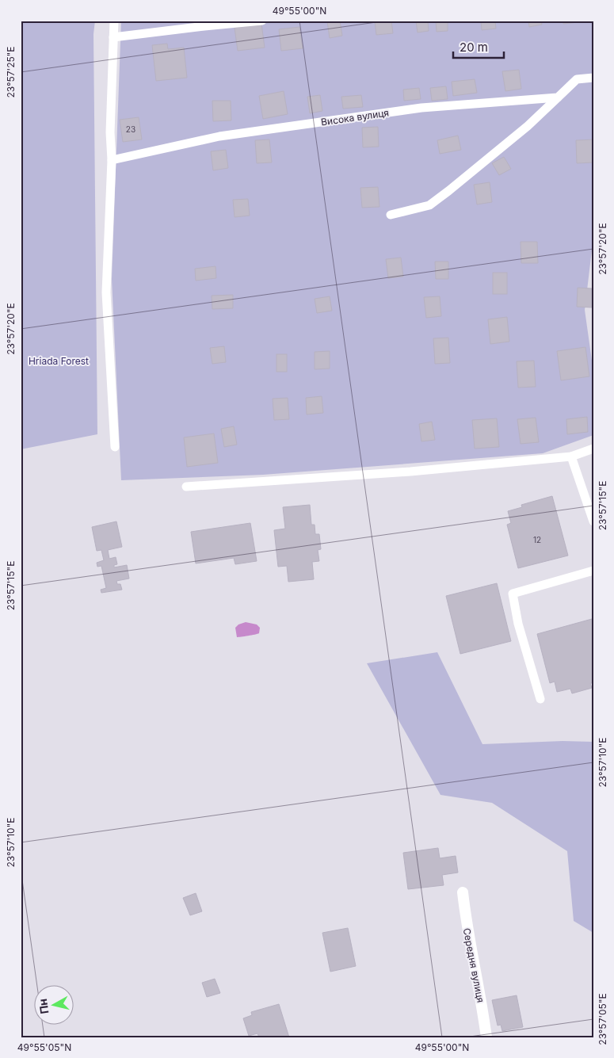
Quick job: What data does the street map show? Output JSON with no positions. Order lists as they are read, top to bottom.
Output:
{
  "streets": {
    "street": ["Середня вулиця"],
    "lane": ["Висока вулиця"]
  },
  "parks": ["Hriada Forest"],
  "house_numbers": ["23", "12"],
  "scale_bar": "20 m",
  "north": "left",
  "coordinates": [
    "49°55'00\"N",
    "23°57'25\"E",
    "23°57'20\"E",
    "23°57'15\"E",
    "23°57'10\"E",
    "23°57'05\"E",
    "49°55'05\"N"
  ]
}
